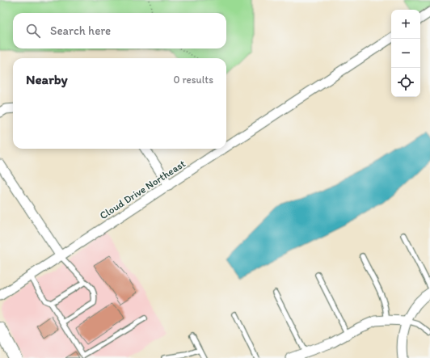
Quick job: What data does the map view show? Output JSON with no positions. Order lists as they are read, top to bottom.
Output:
{
  "streets": {
    "street": ["Cloud Drive Northeast"]
  },
  "page": {
    "map_buttons": ["+", "−"],
    "search": "Search here",
    "heading": ["Nearby", "0 results"]
  }
}
